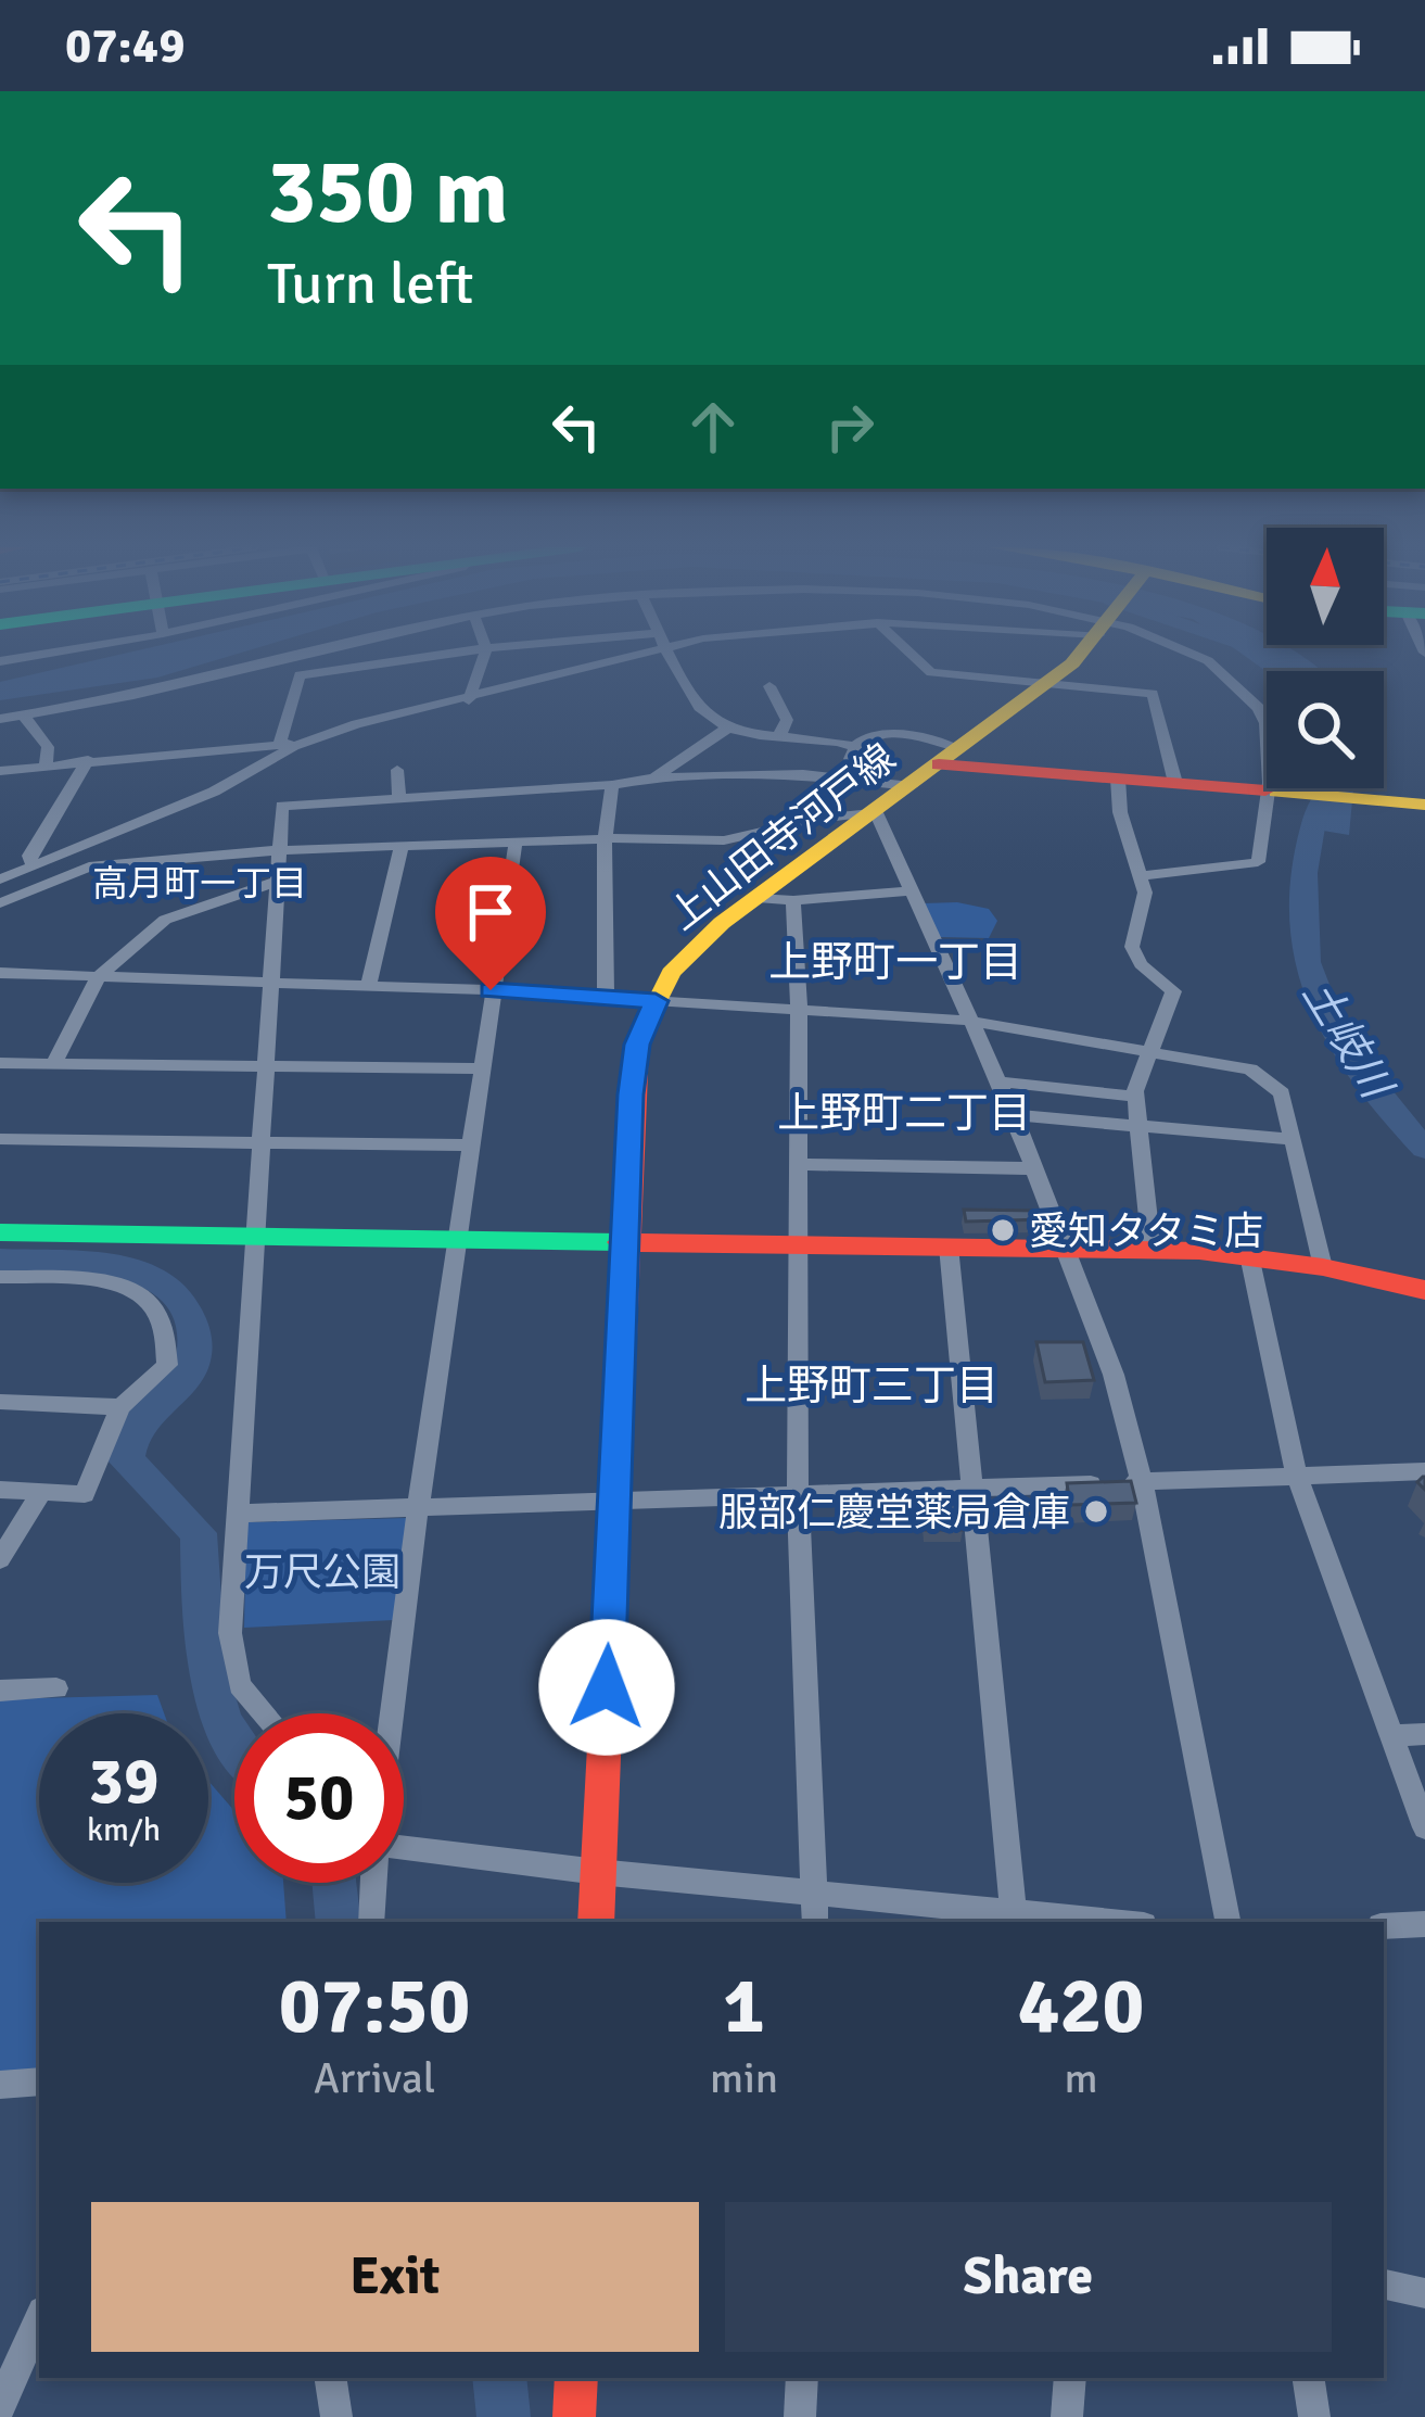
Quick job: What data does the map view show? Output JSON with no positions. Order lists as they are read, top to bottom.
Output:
{
  "streets": {
    "street": ["上山田寺河戸線"]
  },
  "districts": [
    "高月町一丁目",
    "上野町一丁目",
    "上野町二丁目",
    "上野町三丁目"
  ],
  "water": ["土岐川"],
  "parks": ["万尺公園"],
  "places": ["愛知タタミ店", "服部仁慶堂薬局倉庫"],
  "north": "top",
  "page": {
    "status": "07:49",
    "turn": ["350 m", "Turn left"],
    "speed": "39 km/h",
    "limit": "50",
    "eta": [
      "07:50",
      "Arrival",
      "1",
      "min",
      "420",
      "m"
    ],
    "buttons": ["Exit", "Share"]
  }
}
